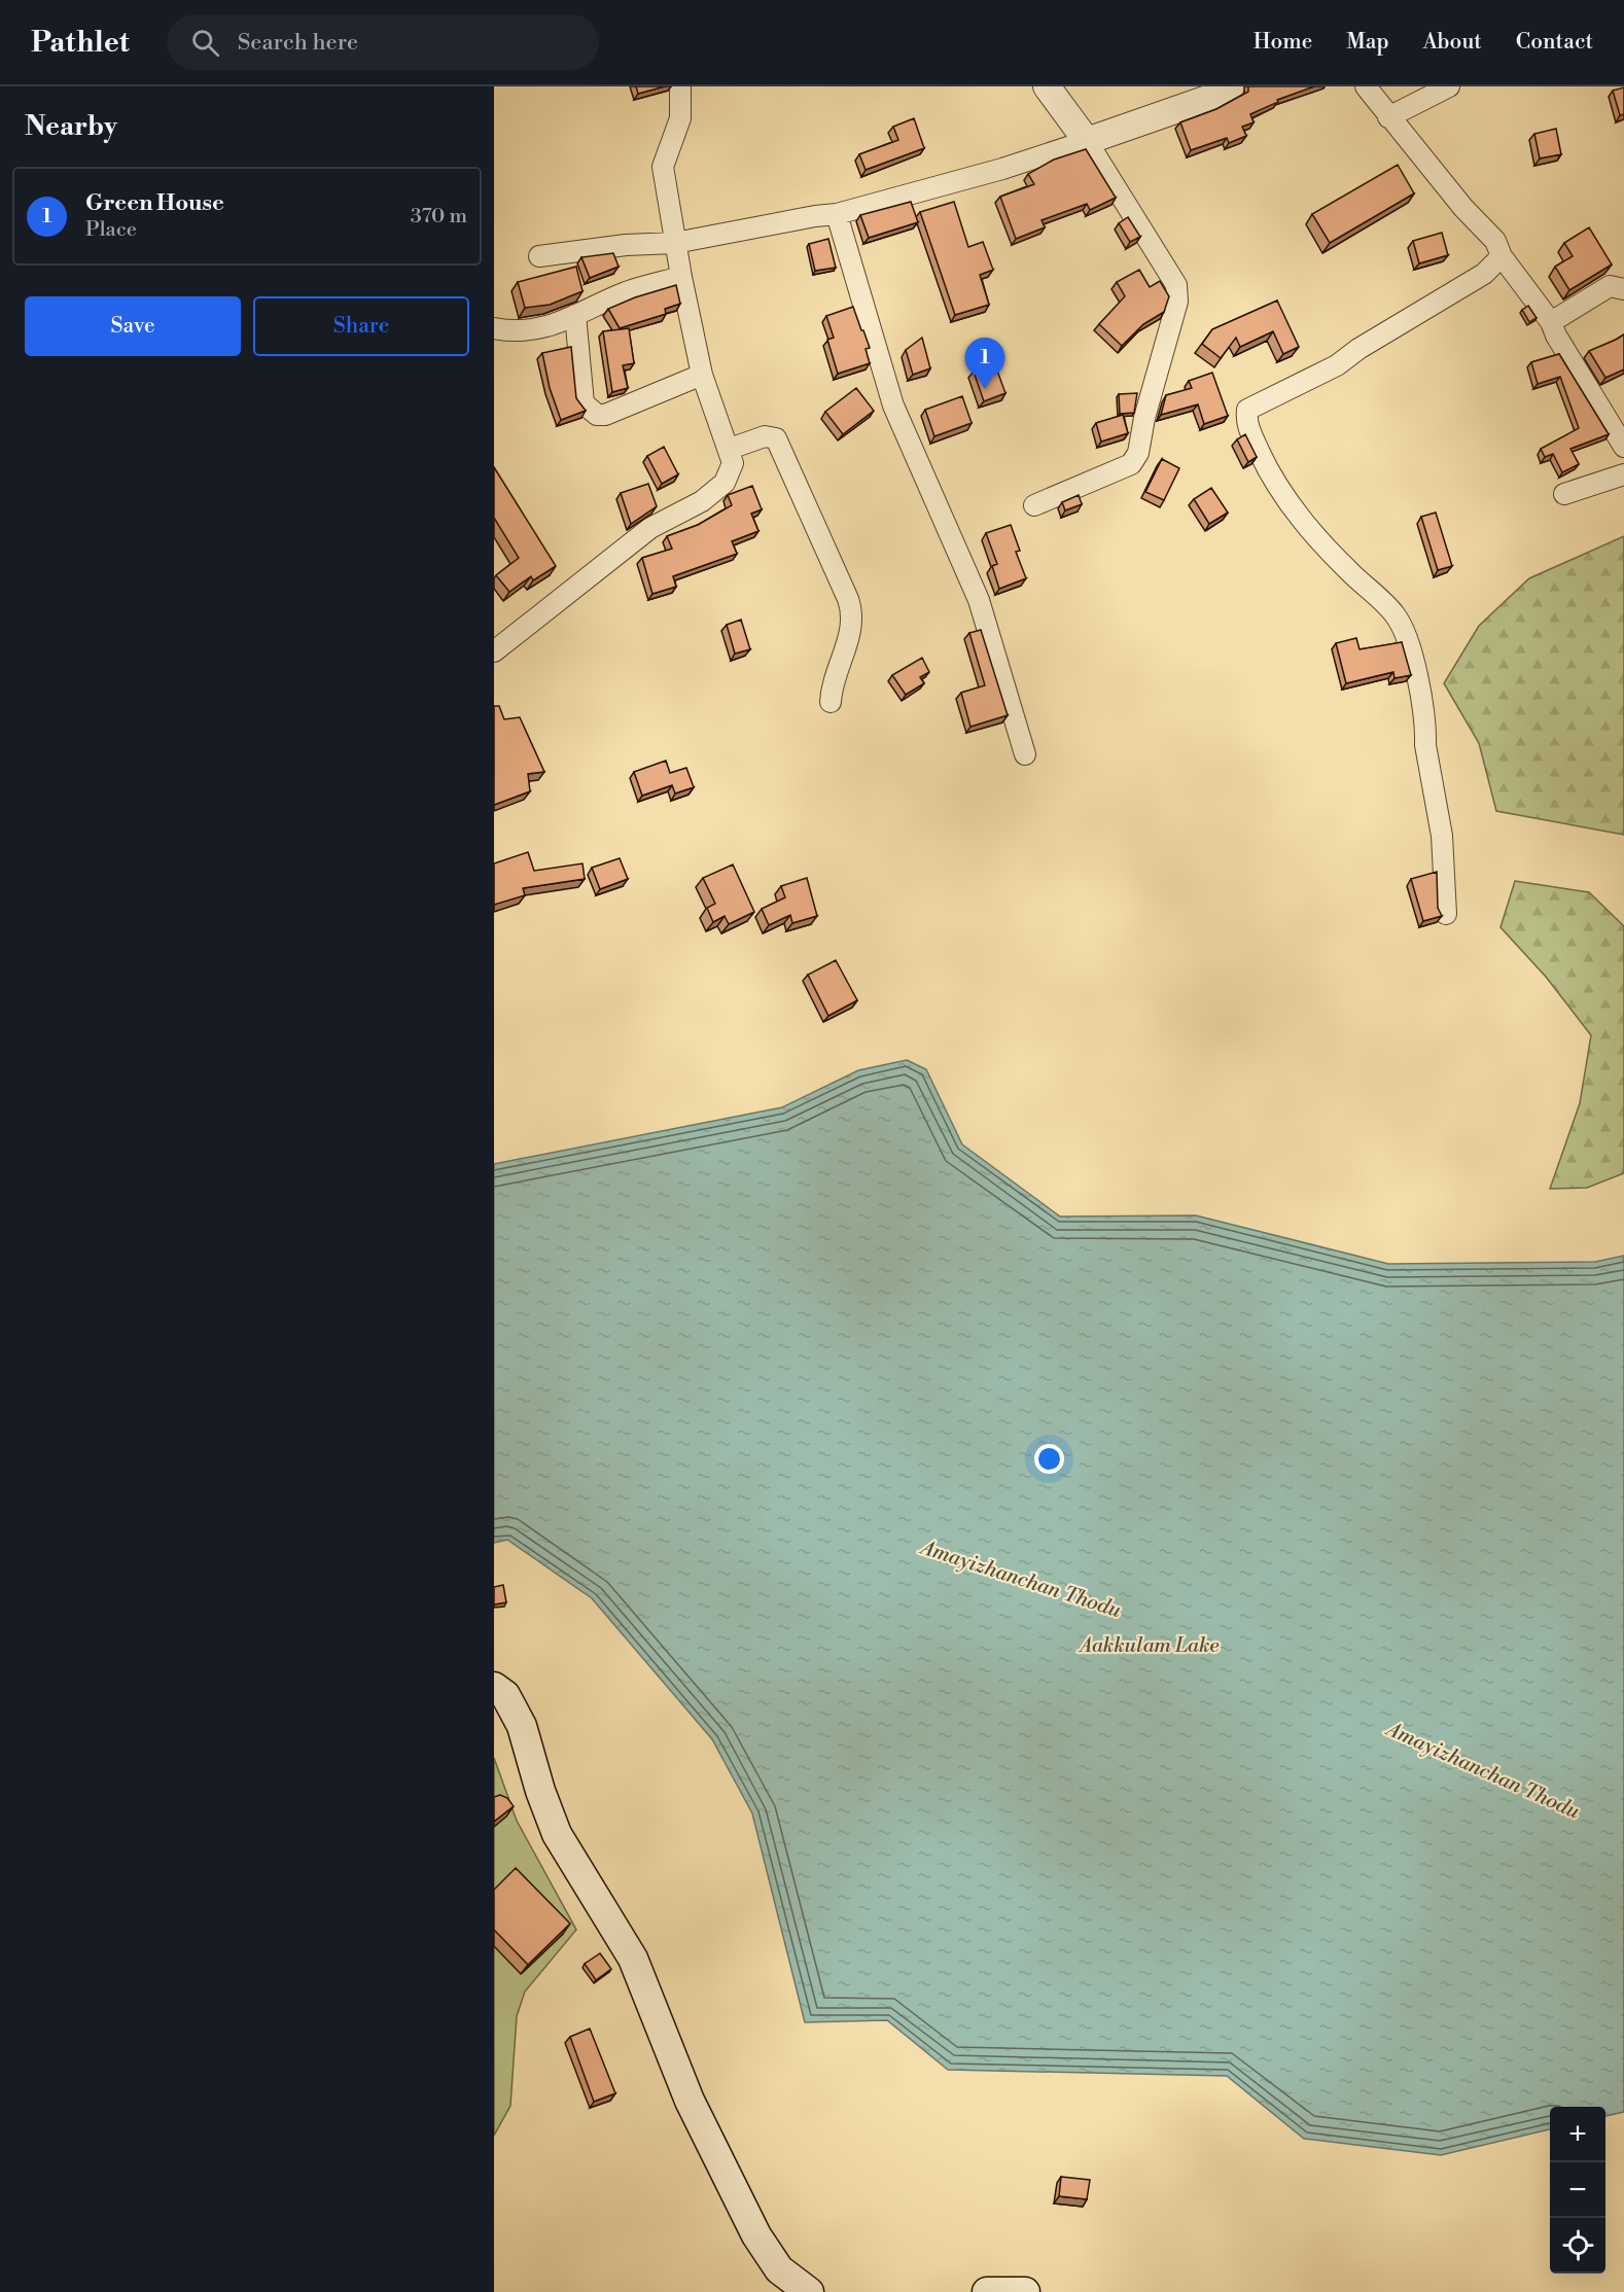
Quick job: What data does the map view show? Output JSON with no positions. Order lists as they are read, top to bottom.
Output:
{
  "water": ["Amayizhanchan Thodu", "Aakkulam Lake"],
  "page": {
    "header": "Pathlet",
    "search": "Search here",
    "nav": [
      "Home",
      "Map",
      "About",
      "Contact"
    ],
    "heading": "Nearby",
    "list": [
      {
        "mark": "1",
        "name": "Green House",
        "note": "Place",
        "value": "370 m"
      }
    ],
    "buttons": ["Save", "Share"],
    "pins": "1",
    "map_buttons": ["+", "−"]
  }
}
